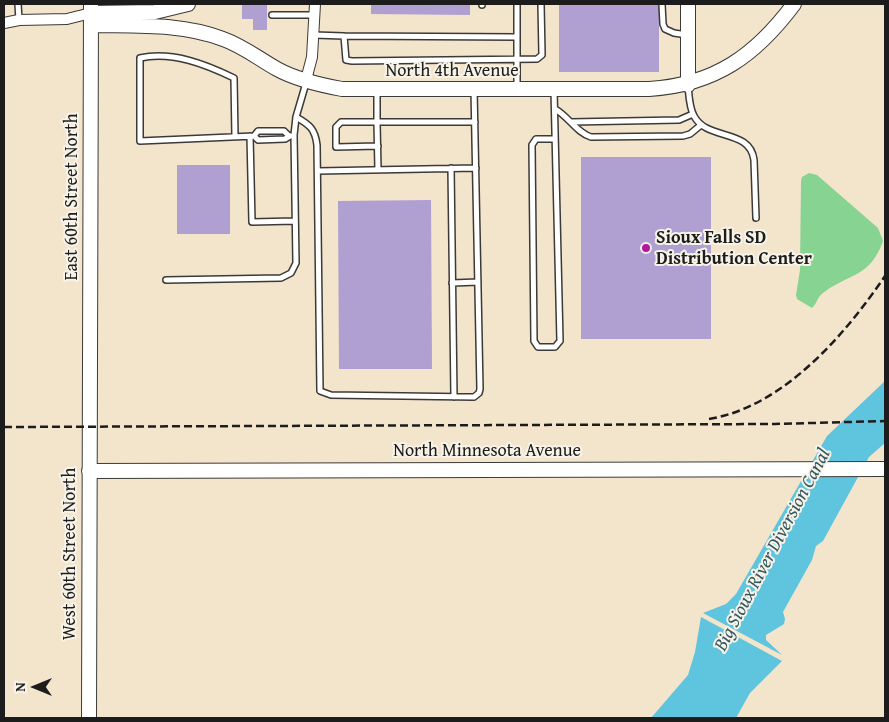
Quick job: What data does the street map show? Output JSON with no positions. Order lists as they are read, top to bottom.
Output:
{
  "streets": {
    "main road": [
      "North 4th Avenue",
      "East 60th Street North",
      "North Minnesota Avenue",
      "West 60th Street North"
    ]
  },
  "crossings": [
    ["North 4th Avenue", "East 60th Street North"],
    ["East 60th Street North", "West 60th Street North"],
    ["North Minnesota Avenue", "West 60th Street North"]
  ],
  "water": ["Big Sioux River Diversion Canal"],
  "places": ["Sioux Falls SD Distribution Center"],
  "north": "left"
}
